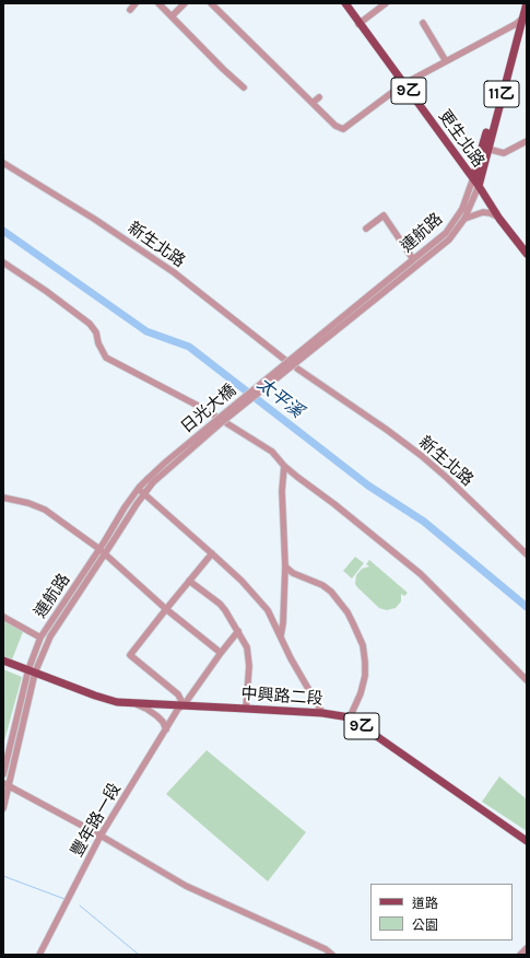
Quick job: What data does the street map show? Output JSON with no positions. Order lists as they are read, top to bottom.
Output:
{
  "streets": {
    "main road": [
      "9乙",
      "11乙",
      "更生北路",
      "中興路二段"
    ],
    "street": [
      "連航路",
      "新生北路",
      "日光大橋",
      "豐年路一段"
    ]
  },
  "crossings": [
    ["9乙", "11乙"],
    ["9乙", "更生北路"],
    ["9乙", "連航路"],
    ["11乙", "更生北路"],
    ["11乙", "連航路"],
    ["更生北路", "連航路"],
    ["連航路", "日光大橋"],
    ["連航路", "中興路二段"],
    ["中興路二段", "豐年路一段"]
  ],
  "water": ["太平溪"],
  "legend": ["道路", "公園"]
}
